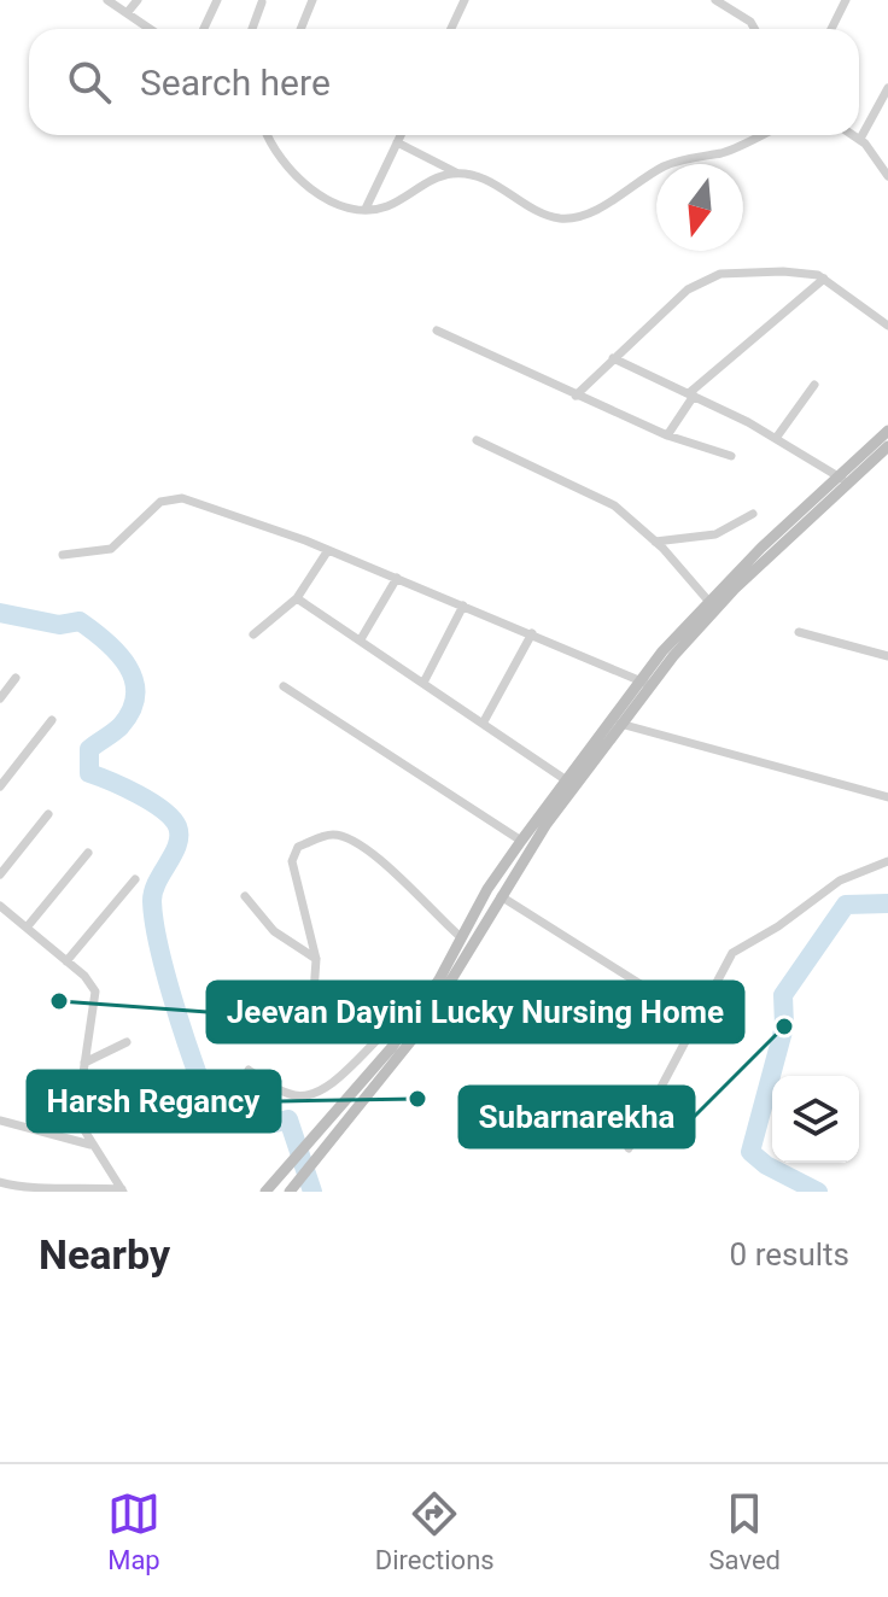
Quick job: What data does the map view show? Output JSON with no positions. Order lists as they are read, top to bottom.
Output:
{
  "places": ["Jeevan Dayini Lucky Nursing Home", "Subarnarekha", "Harsh Regancy"],
  "north": "bottom",
  "page": {
    "search": "Search here",
    "heading": ["Nearby", "0 results"],
    "nav": ["Map", "Directions", "Saved"]
  }
}
